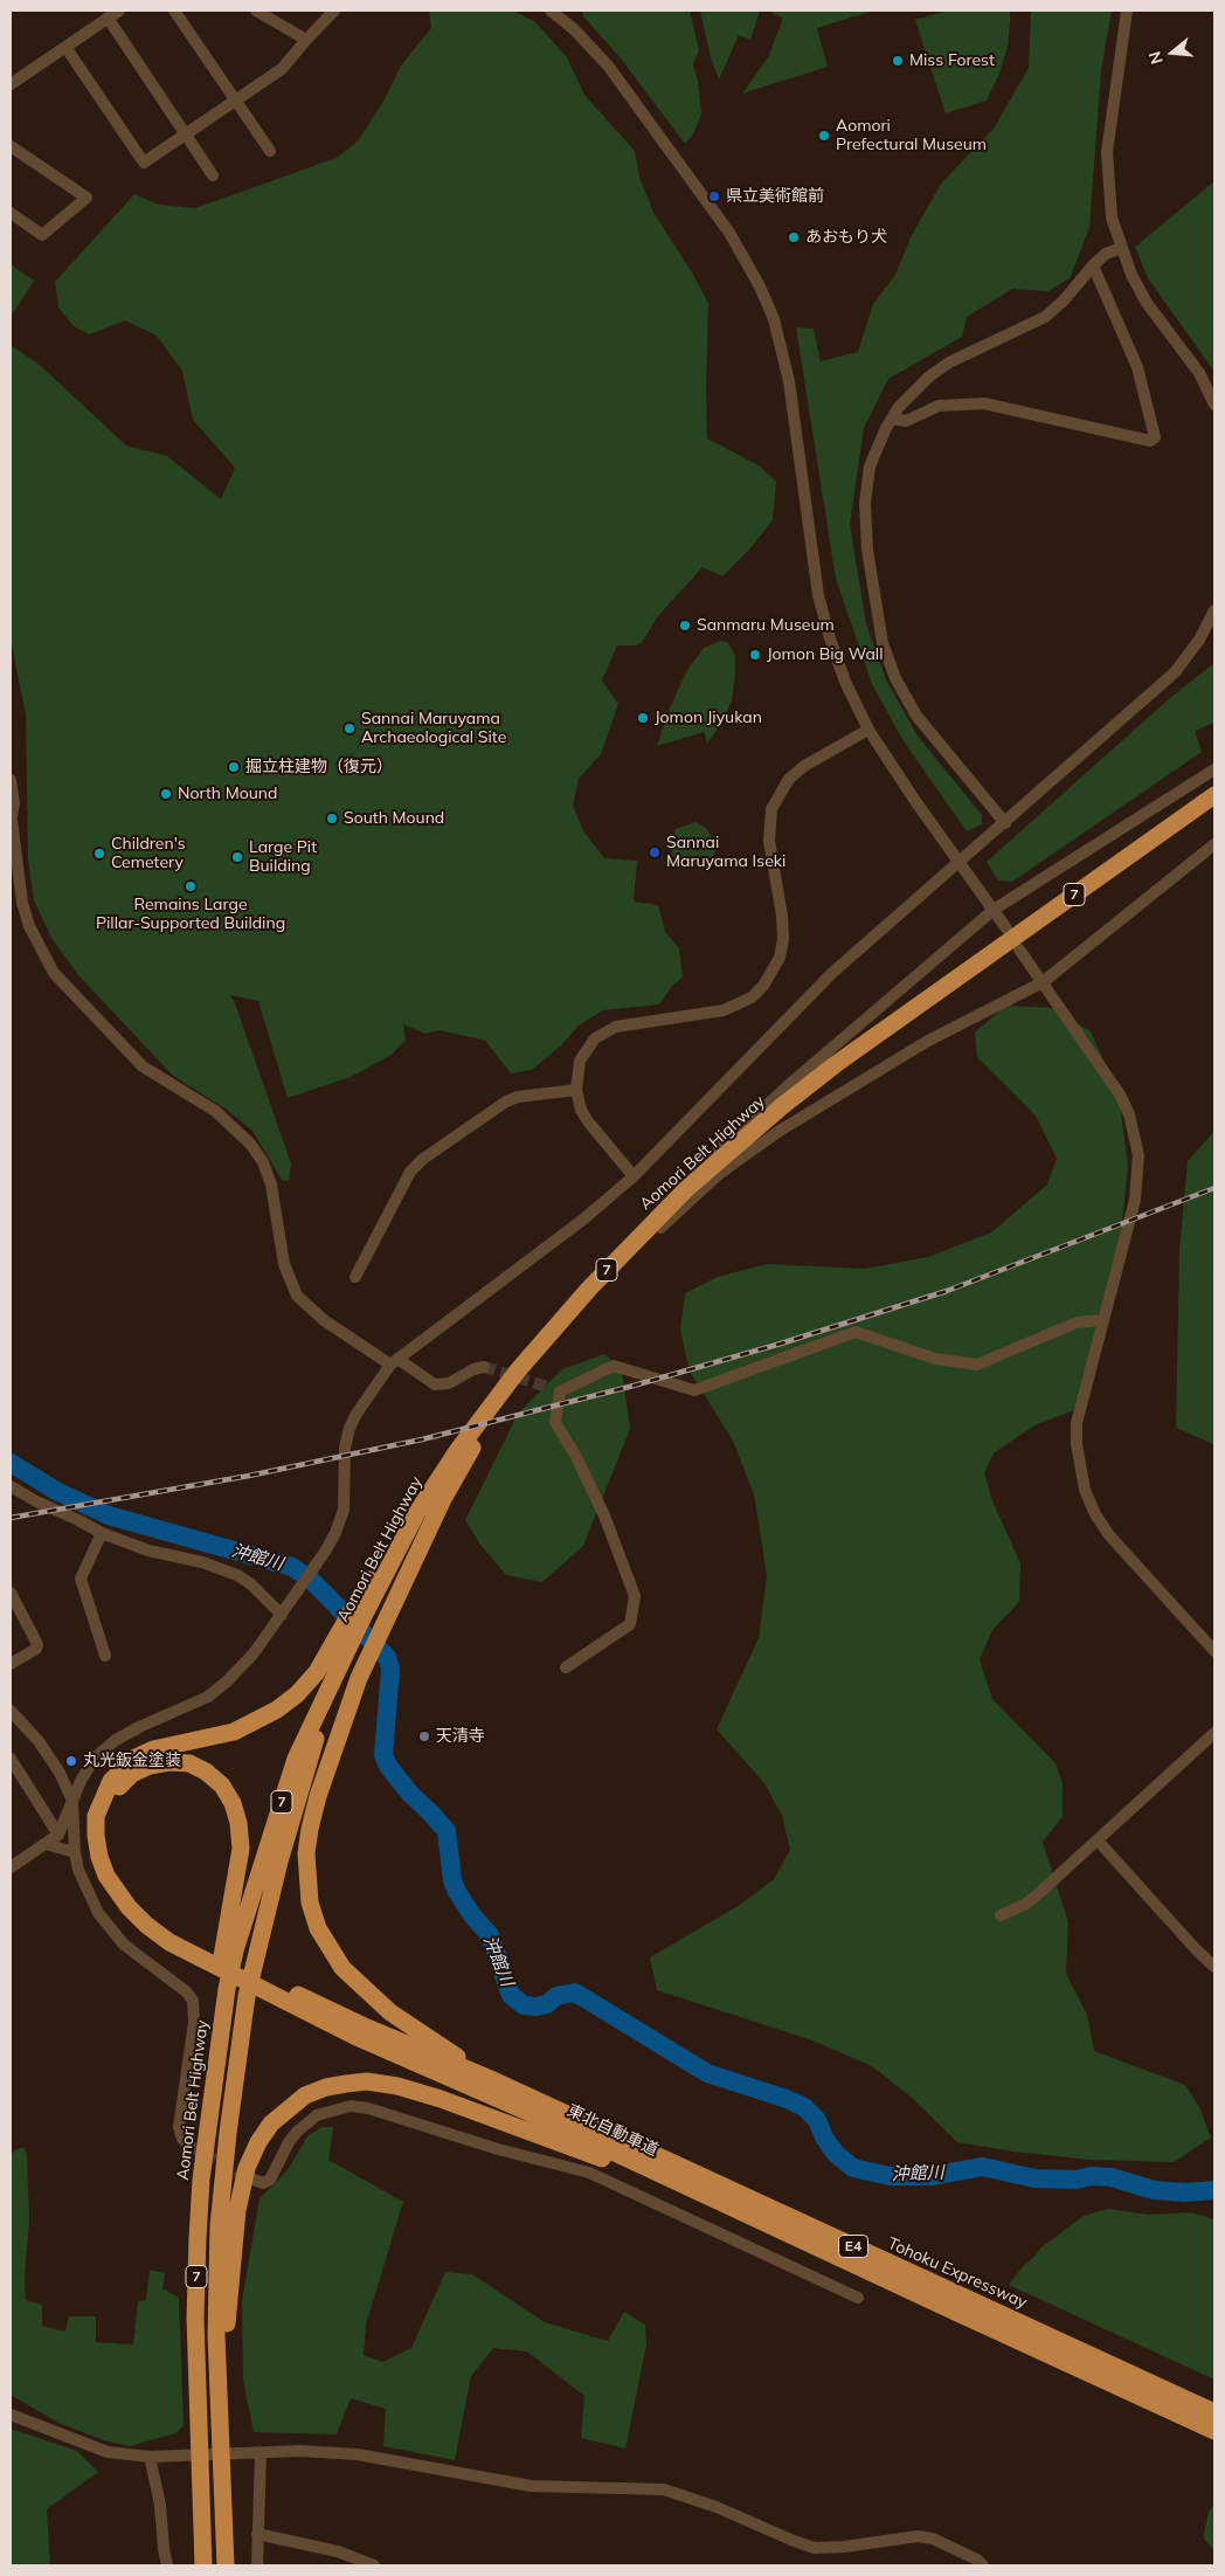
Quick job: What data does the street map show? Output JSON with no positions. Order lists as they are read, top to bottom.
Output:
{
  "streets": {
    "highway": [
      "7",
      "Aomori Belt Highway",
      "東北自動車道",
      "E4",
      "Tohoku Expressway"
    ]
  },
  "crossings": [
    ["7", "Aomori Belt Highway"],
    ["東北自動車道", "Tohoku Expressway"]
  ],
  "water": ["沖館川"],
  "places": [
    "Miss Forest",
    "Aomori Prefectural Museum",
    "県立美術館前",
    "あおもり犬",
    "Sanmaru Museum",
    "Jomon Big Wall",
    "Jomon Jiyukan",
    "Sannai Maruyama Archaeological Site",
    "掘立柱建物（復元）",
    "North Mound",
    "South Mound",
    "Sannai Maruyama Iseki",
    "Children's Cemetery",
    "Large Pit Building",
    "Remains Large Pillar-Supported Building",
    "天清寺",
    "丸光鈑金塗装"
  ],
  "north": "left"
}
